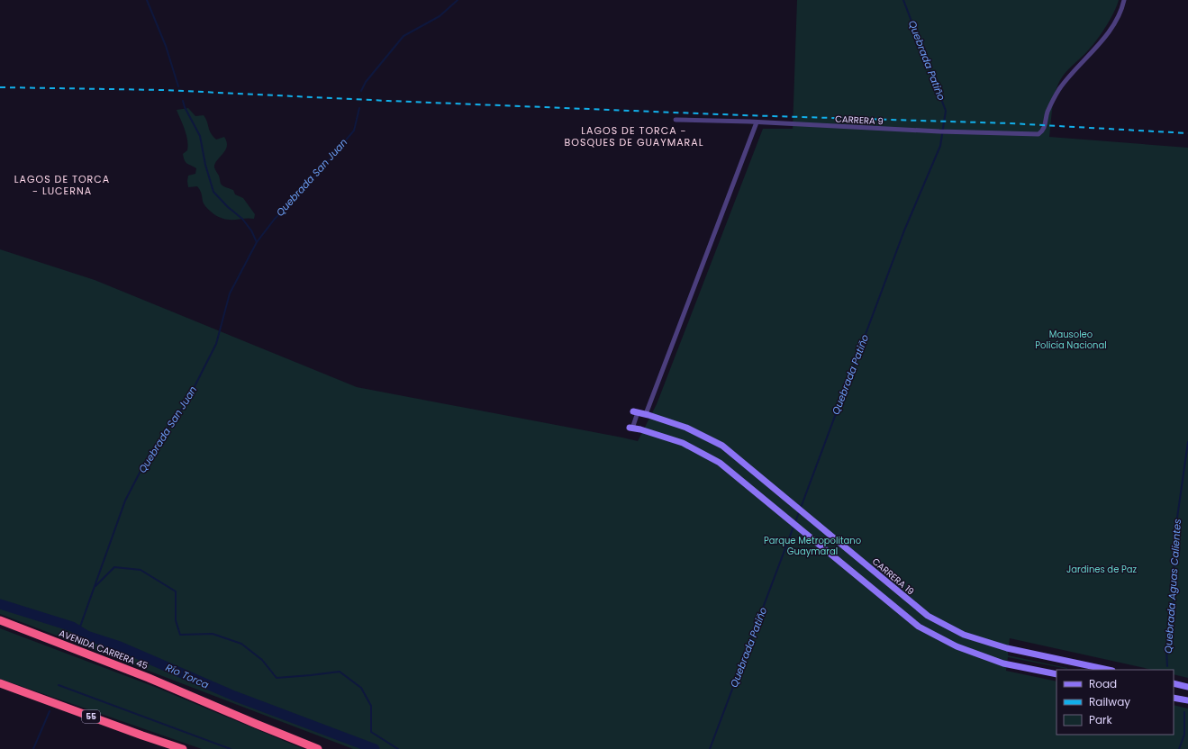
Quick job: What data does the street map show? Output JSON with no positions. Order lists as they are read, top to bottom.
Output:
{
  "streets": {
    "highway": ["AVENIDA CARRERA 45", "55"],
    "main road": ["CARRERA 19"],
    "street": ["CARRERA 9"]
  },
  "districts": ["LAGOS DE TORCA - BOSQUES DE GUAYMARAL", "LAGOS DE TORCA - LUCERNA"],
  "water": [
    "Quebrada Patiño",
    "Quebrada San Juan",
    "Quebrada Aguas Calientes",
    "Río Torca"
  ],
  "parks": ["Mausoleo Policía Nacional", "Parque Metropolitano Guaymaral", "Jardines de Paz"],
  "legend": ["Road", "Railway", "Park"]
}
